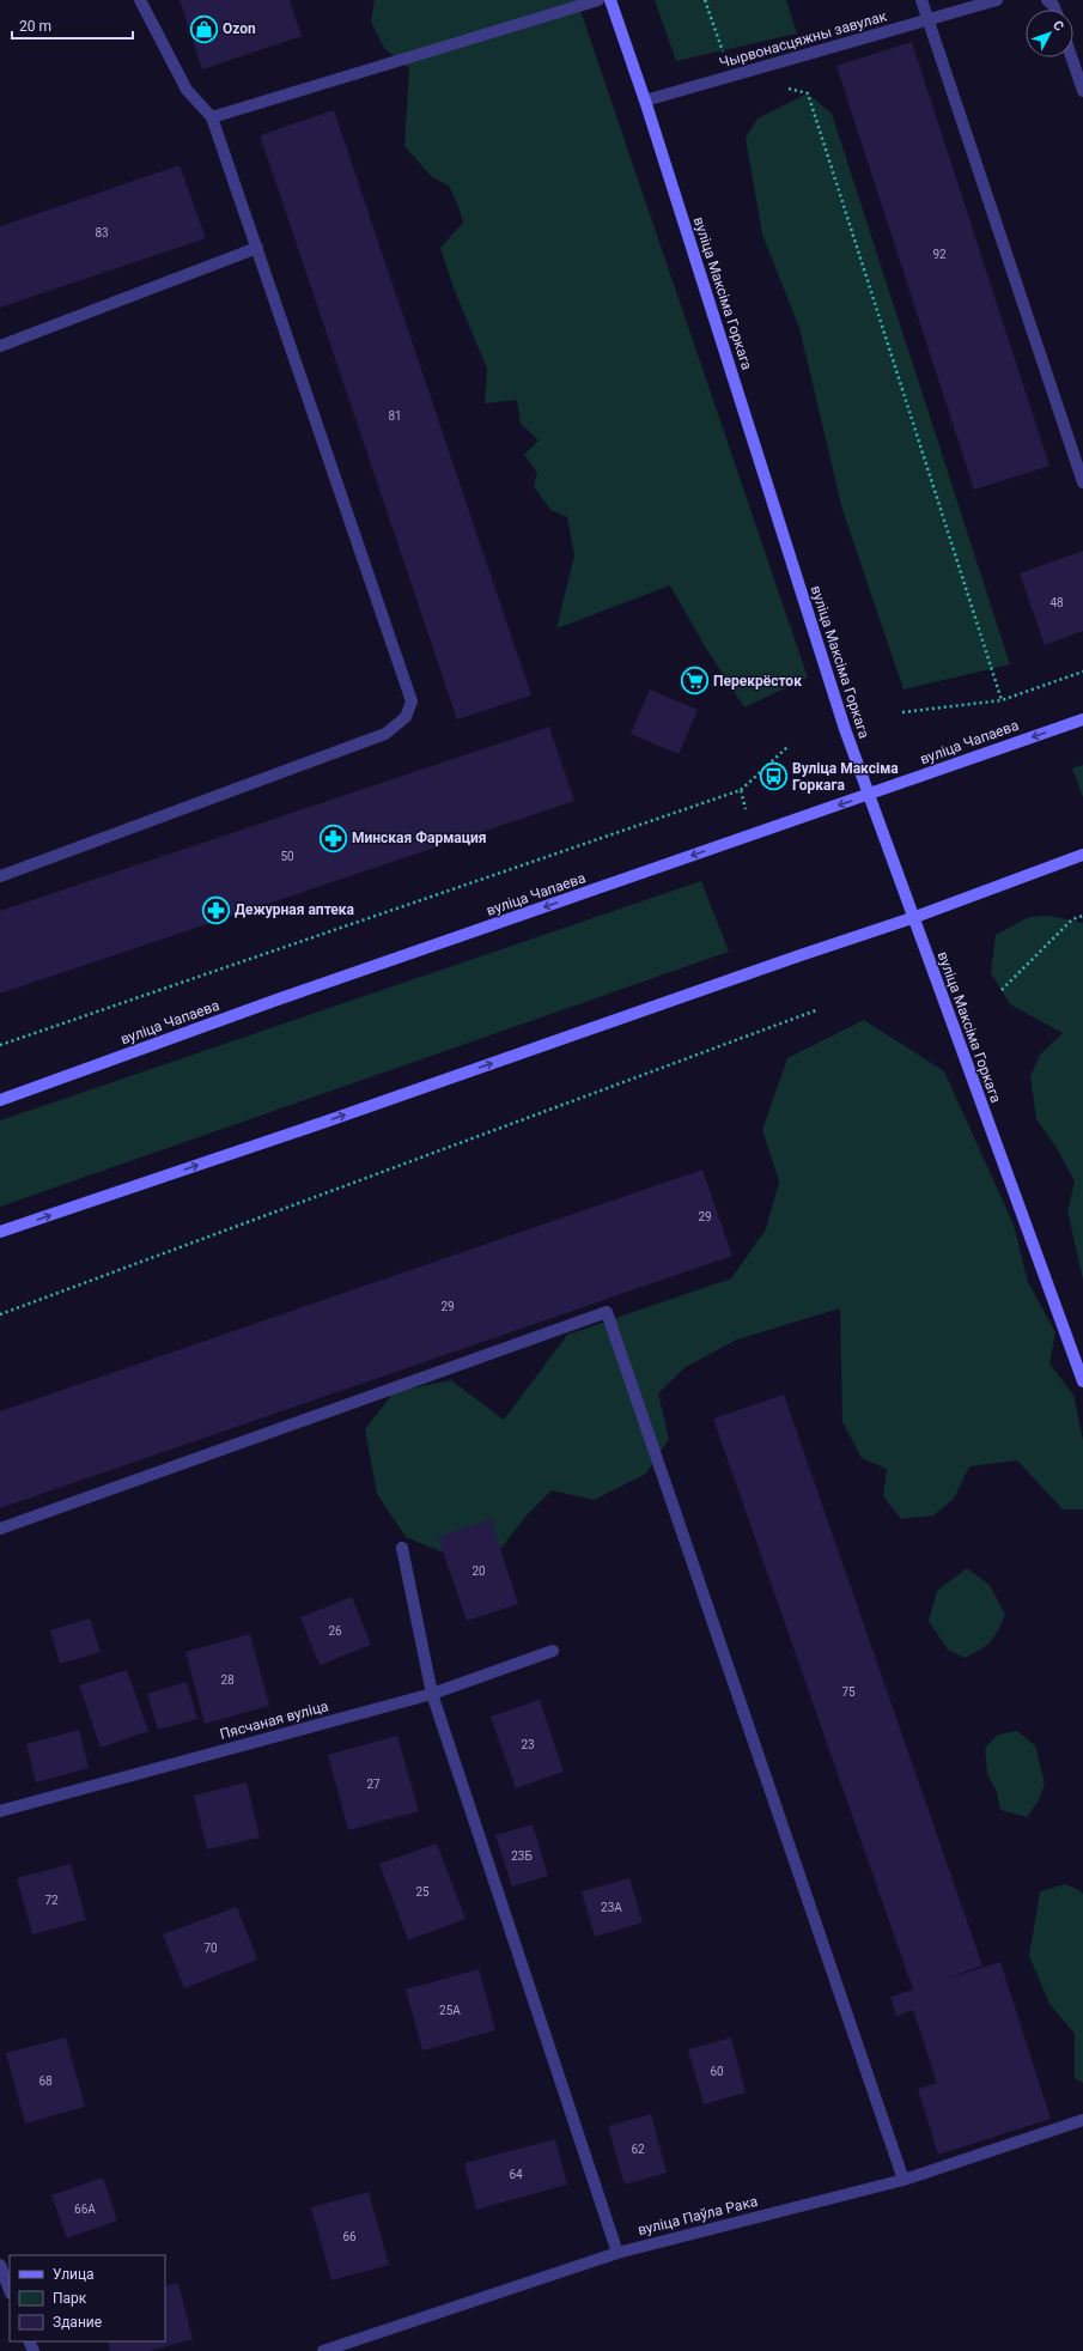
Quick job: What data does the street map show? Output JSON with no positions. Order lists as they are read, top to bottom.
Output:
{
  "streets": {
    "main road": ["вуліца Максіма Горкага", "вуліца Чапаева"],
    "street": ["Чырвонасцяжны завулак", "Пясчаная вуліца", "вуліца Паўла Рака"]
  },
  "crossings": [
    ["Чырвонасцяжны завулак", "вуліца Максіма Горкага"],
    ["вуліца Максіма Горкага", "вуліца Чапаева"]
  ],
  "one_way": ["вуліца Чапаева"],
  "places": {
    "shop": ["Ozon"],
    "supermarket": ["Перекрёсток"],
    "bus stop": ["Вуліца Максіма Горкага"],
    "pharmacy": ["Минская Фармация", "Дежурная аптека"]
  },
  "house_numbers": [
    "83",
    "92",
    "81",
    "48",
    "50",
    "29",
    "29",
    "20",
    "26",
    "28",
    "75",
    "23",
    "27",
    "23Б",
    "25",
    "72",
    "23А",
    "70",
    "25А",
    "60",
    "68",
    "62",
    "64",
    "66А",
    "66"
  ],
  "legend": ["Улица", "Парк", "Здание"],
  "scale_bar": "20 m",
  "north": "top right"
}
